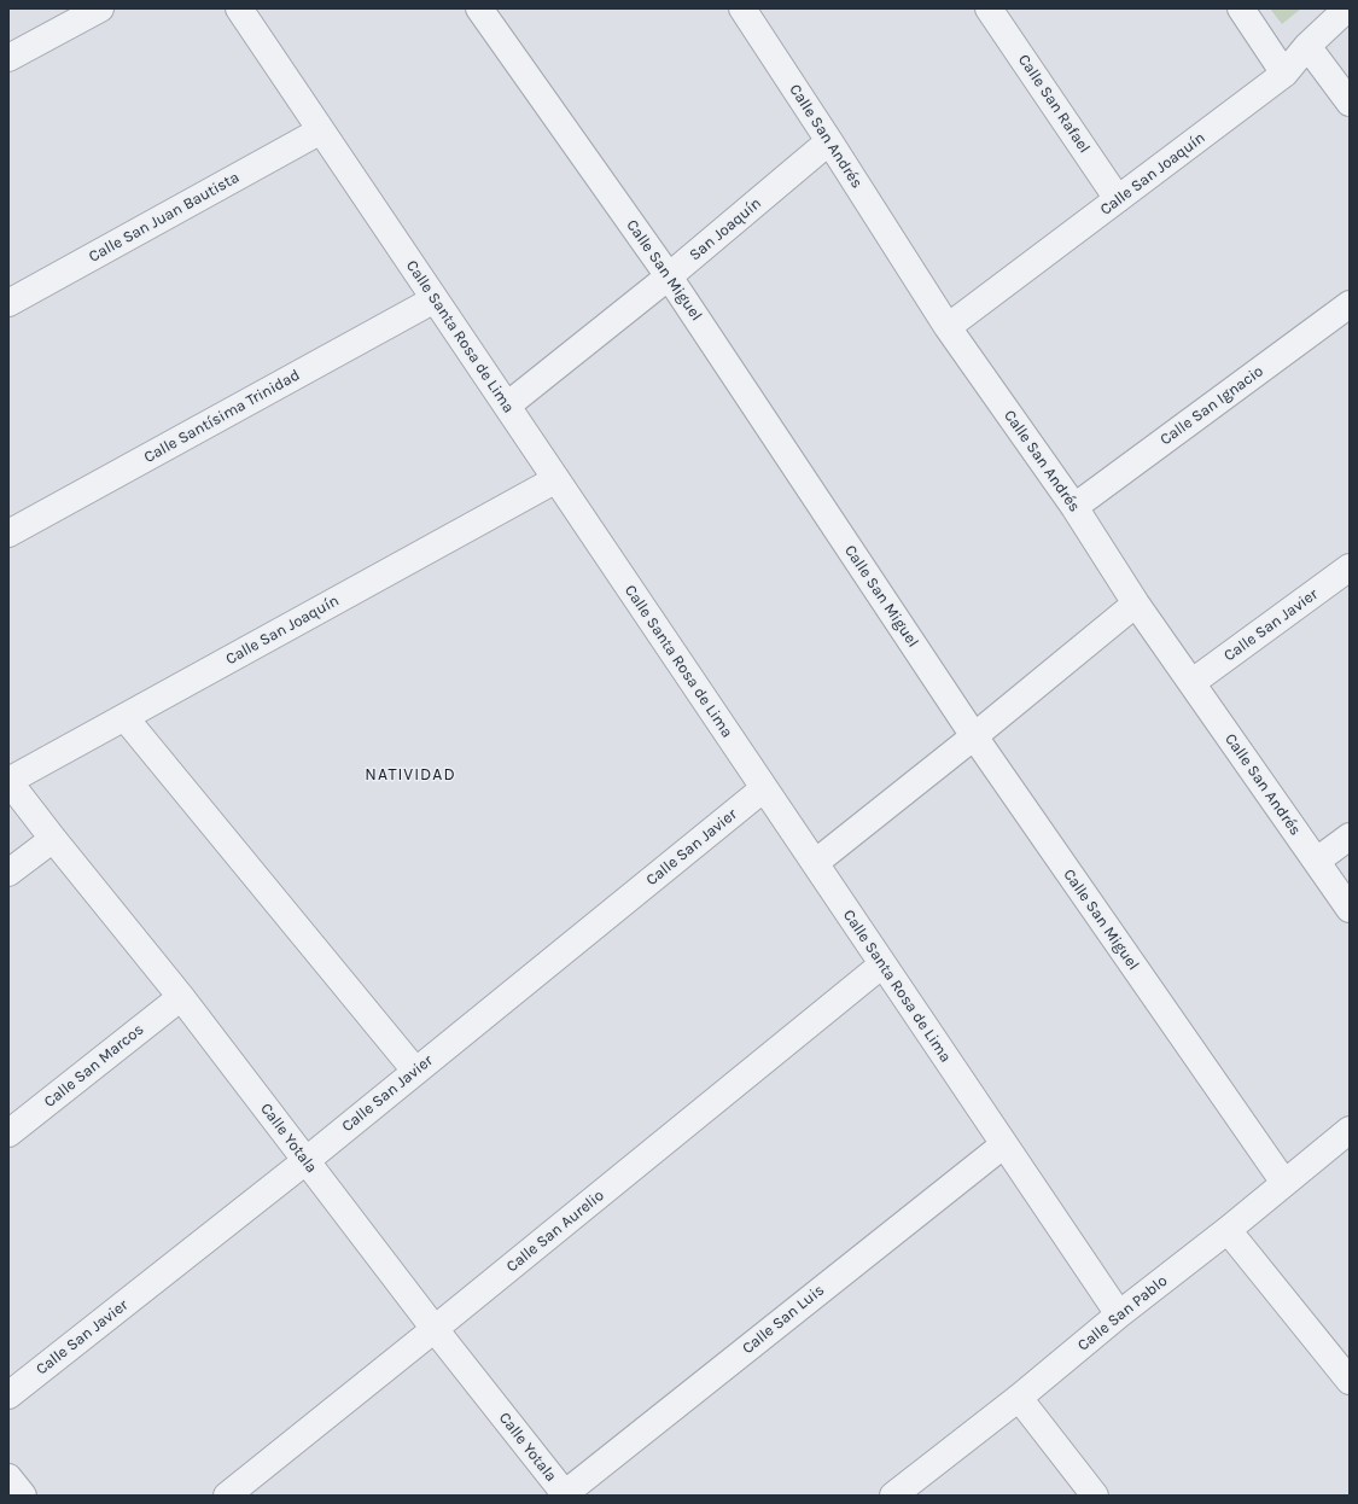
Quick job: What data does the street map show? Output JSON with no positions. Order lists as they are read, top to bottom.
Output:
{
  "streets": {
    "street": [
      "Calle San Rafael",
      "Calle San Andrés",
      "Calle San Joaquín",
      "Calle San Juan Bautista",
      "San Joaquín",
      "Calle San Miguel",
      "Calle Santa Rosa de Lima",
      "Calle San Ignacio",
      "Calle Santísima Trinidad",
      "Calle San Javier",
      "Calle San Marcos",
      "Calle Yotala",
      "Calle San Aurelio",
      "Calle San Pablo",
      "Calle San Luis"
    ]
  },
  "crossings": [
    ["Calle San Rafael", "Calle San Joaquín"],
    ["Calle San Andrés", "Calle San Joaquín"],
    ["Calle San Andrés", "San Joaquín"],
    ["Calle San Andrés", "Calle San Ignacio"],
    ["Calle San Andrés", "Calle San Javier"],
    ["Calle San Joaquín", "Calle Santa Rosa de Lima"],
    ["Calle San Joaquín", "Calle Yotala"],
    ["Calle San Juan Bautista", "Calle Santa Rosa de Lima"],
    ["San Joaquín", "Calle San Miguel"],
    ["San Joaquín", "Calle Santa Rosa de Lima"],
    ["Calle San Miguel", "Calle San Pablo"],
    ["Calle Santa Rosa de Lima", "Calle Santísima Trinidad"],
    ["Calle Santa Rosa de Lima", "Calle San Javier"],
    ["Calle Santa Rosa de Lima", "Calle San Aurelio"],
    ["Calle Santa Rosa de Lima", "Calle San Pablo"],
    ["Calle Santa Rosa de Lima", "Calle San Luis"],
    ["Calle San Javier", "Calle Yotala"],
    ["Calle San Marcos", "Calle Yotala"],
    ["Calle Yotala", "Calle San Aurelio"],
    ["Calle Yotala", "Calle San Luis"]
  ],
  "districts": ["NATIVIDAD"]
}
